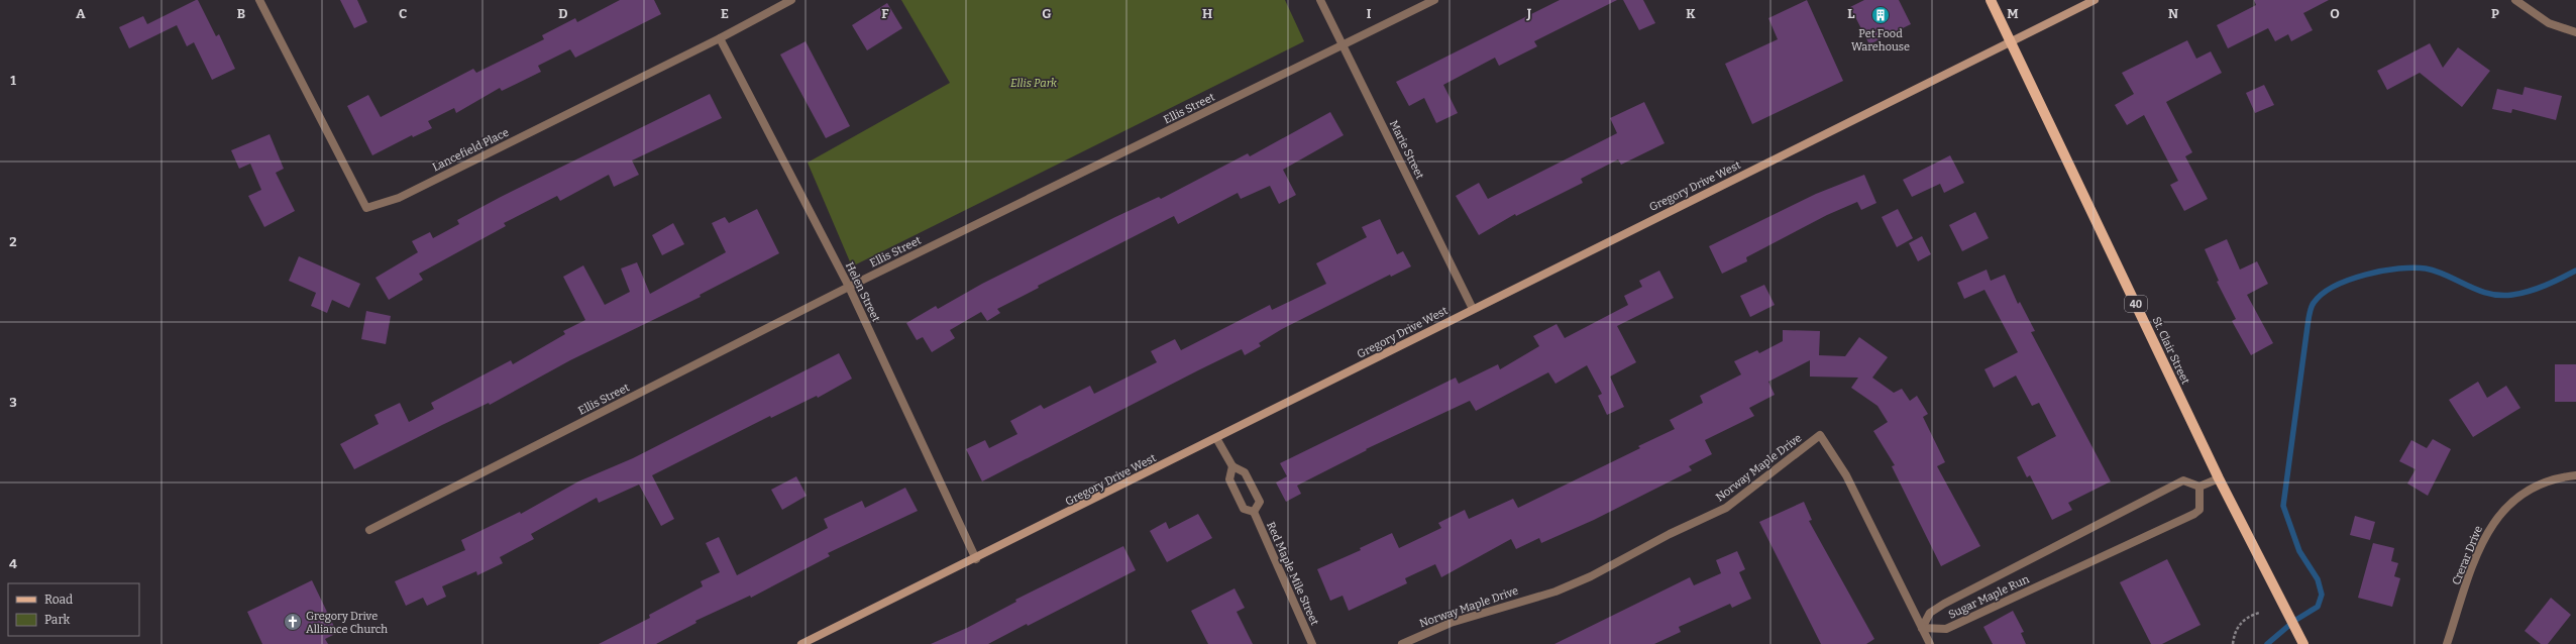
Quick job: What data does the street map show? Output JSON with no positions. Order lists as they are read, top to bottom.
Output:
{
  "streets": {
    "main road": ["40", "St. Clair Street"],
    "street": [
      "Ellis Street",
      "Lancefield Place",
      "Marie Street",
      "Gregory Drive West",
      "Helen Street",
      "Norway Maple Drive",
      "Crerar Drive",
      "Red Maple Mile Street",
      "Sugar Maple Run"
    ]
  },
  "crossings": [
    ["Ellis Street", "Marie Street"],
    ["Ellis Street", "Helen Street"],
    ["Lancefield Place", "Helen Street"],
    ["Marie Street", "Gregory Drive West"],
    ["Gregory Drive West", "Helen Street"],
    ["Gregory Drive West", "St. Clair Street"],
    ["Norway Maple Drive", "Sugar Maple Run"]
  ],
  "parks": ["Ellis Park"],
  "places": {
    "building": ["Pet Food Warehouse"],
    "church": ["Gregory Drive Alliance Church"]
  },
  "legend": ["Road", "Park"],
  "grid": {
    "columns": [
      "A",
      "B",
      "C",
      "D",
      "E",
      "F",
      "G",
      "H",
      "I",
      "J",
      "K",
      "L",
      "M",
      "N",
      "O",
      "P"
    ],
    "rows": [
      "1",
      "2",
      "3",
      "4"
    ]
  }
}
